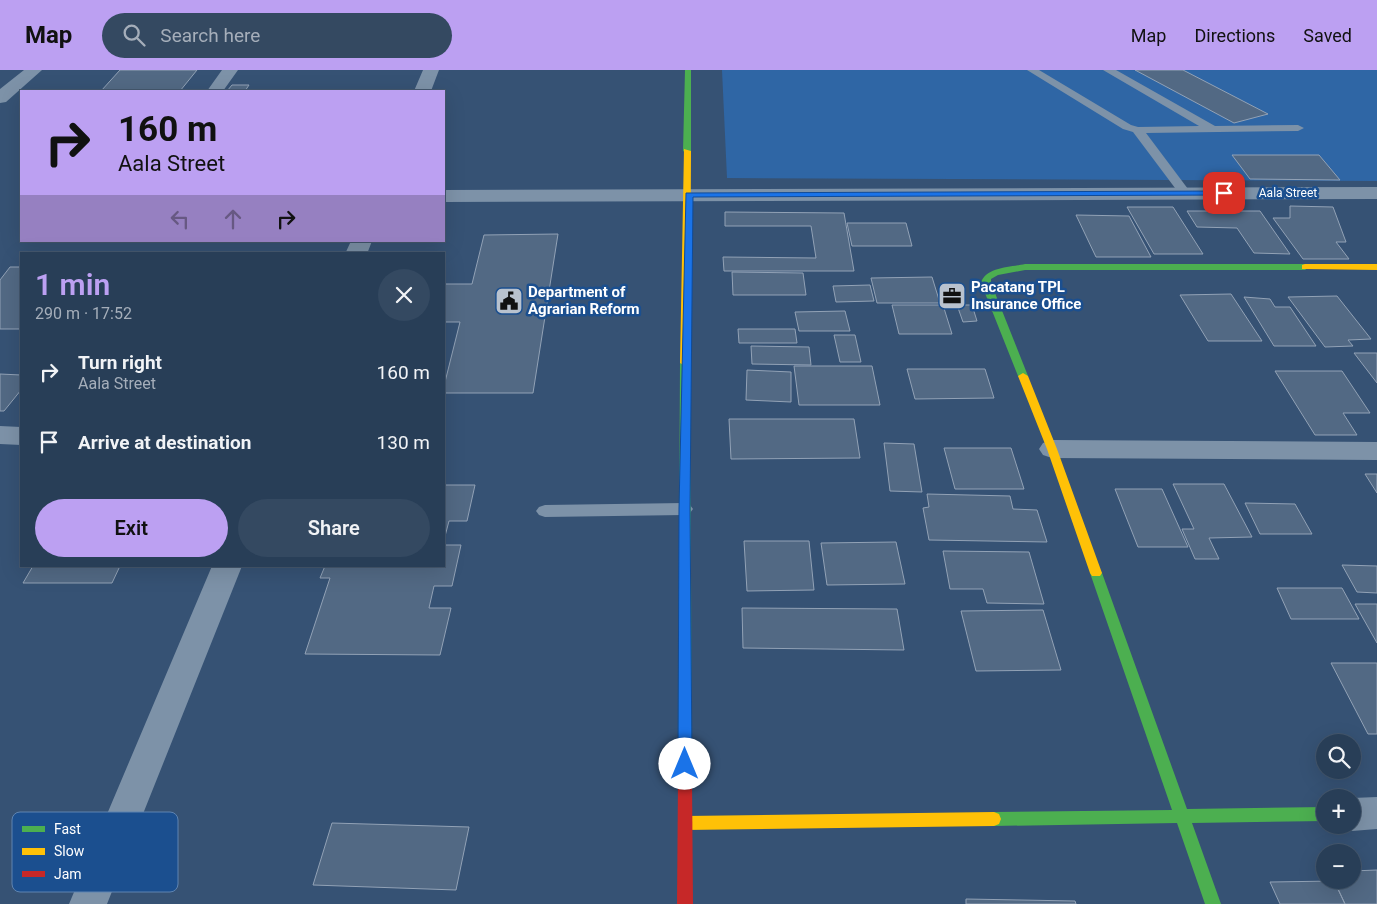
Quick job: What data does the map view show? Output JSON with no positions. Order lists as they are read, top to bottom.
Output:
{
  "streets": {
    "street": ["Aala Street"]
  },
  "places": {
    "office": ["Pacatang TPL Insurance Office"],
    "public building": ["Department of Agrarian Reform"]
  },
  "legend": ["Fast", "Slow", "Jam"],
  "page": {
    "header": "Map",
    "search": "Search here",
    "nav": ["Map", "Directions", "Saved"],
    "turn": ["160 m", "Aala Street"],
    "heading": ["1 min", "290 m · 17:52"],
    "list": [
      {
        "name": "Turn right",
        "note": "Aala Street",
        "value": "160 m"
      },
      {
        "name": "Arrive at destination",
        "value": "130 m"
      }
    ],
    "buttons": ["Exit", "Share"],
    "map_buttons": ["+", "−"]
  }
}
